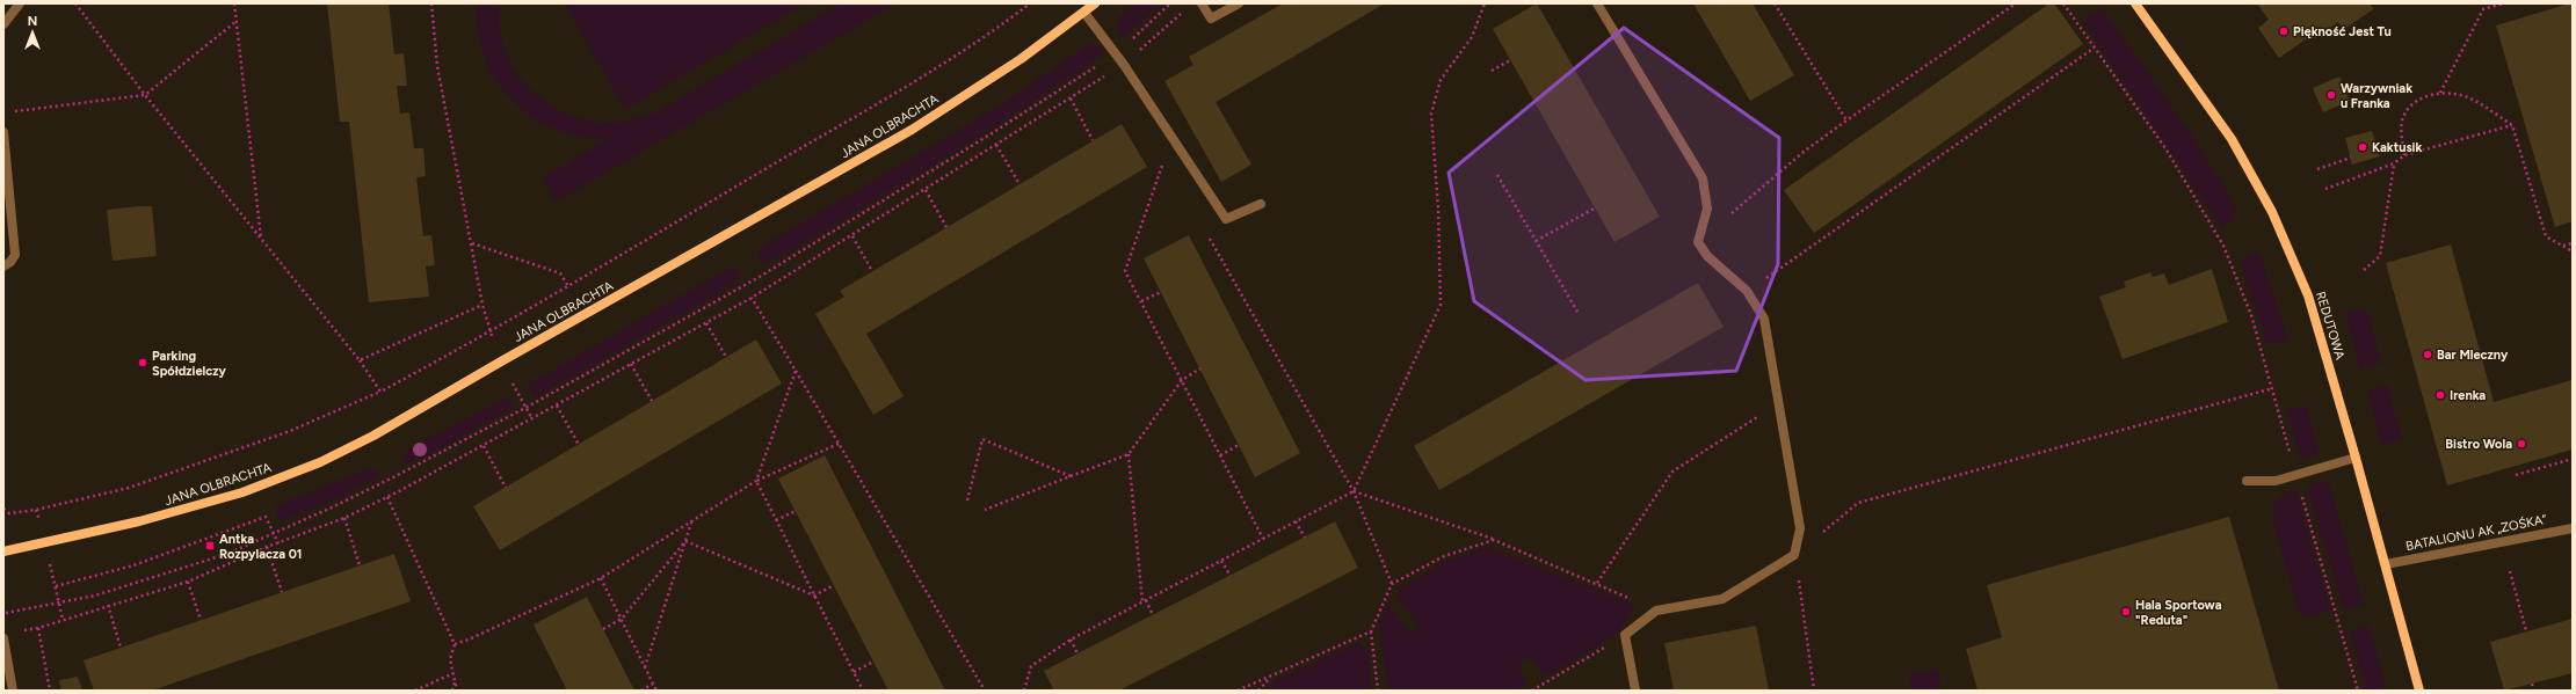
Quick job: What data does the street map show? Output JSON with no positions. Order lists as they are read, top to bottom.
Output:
{
  "streets": {
    "street": ["JANA OLBRACHTA", "REDUTOWA", "BATALIONU AK „ZOŚKA”"]
  },
  "crossings": [
    ["REDUTOWA", "BATALIONU AK „ZOŚKA”"]
  ],
  "places": {
    "other": [
      "Piękność Jest Tu",
      "Warzywniak u Franka",
      "Kaktusik",
      "Bar Mleczny",
      "Parking Spółdzielczy",
      "Irenka",
      "Bistro Wola",
      "Hala Sportowa \"Reduta\""
    ],
    "transit": ["Antka Rozpylacza 01"]
  },
  "north": "top"
}
